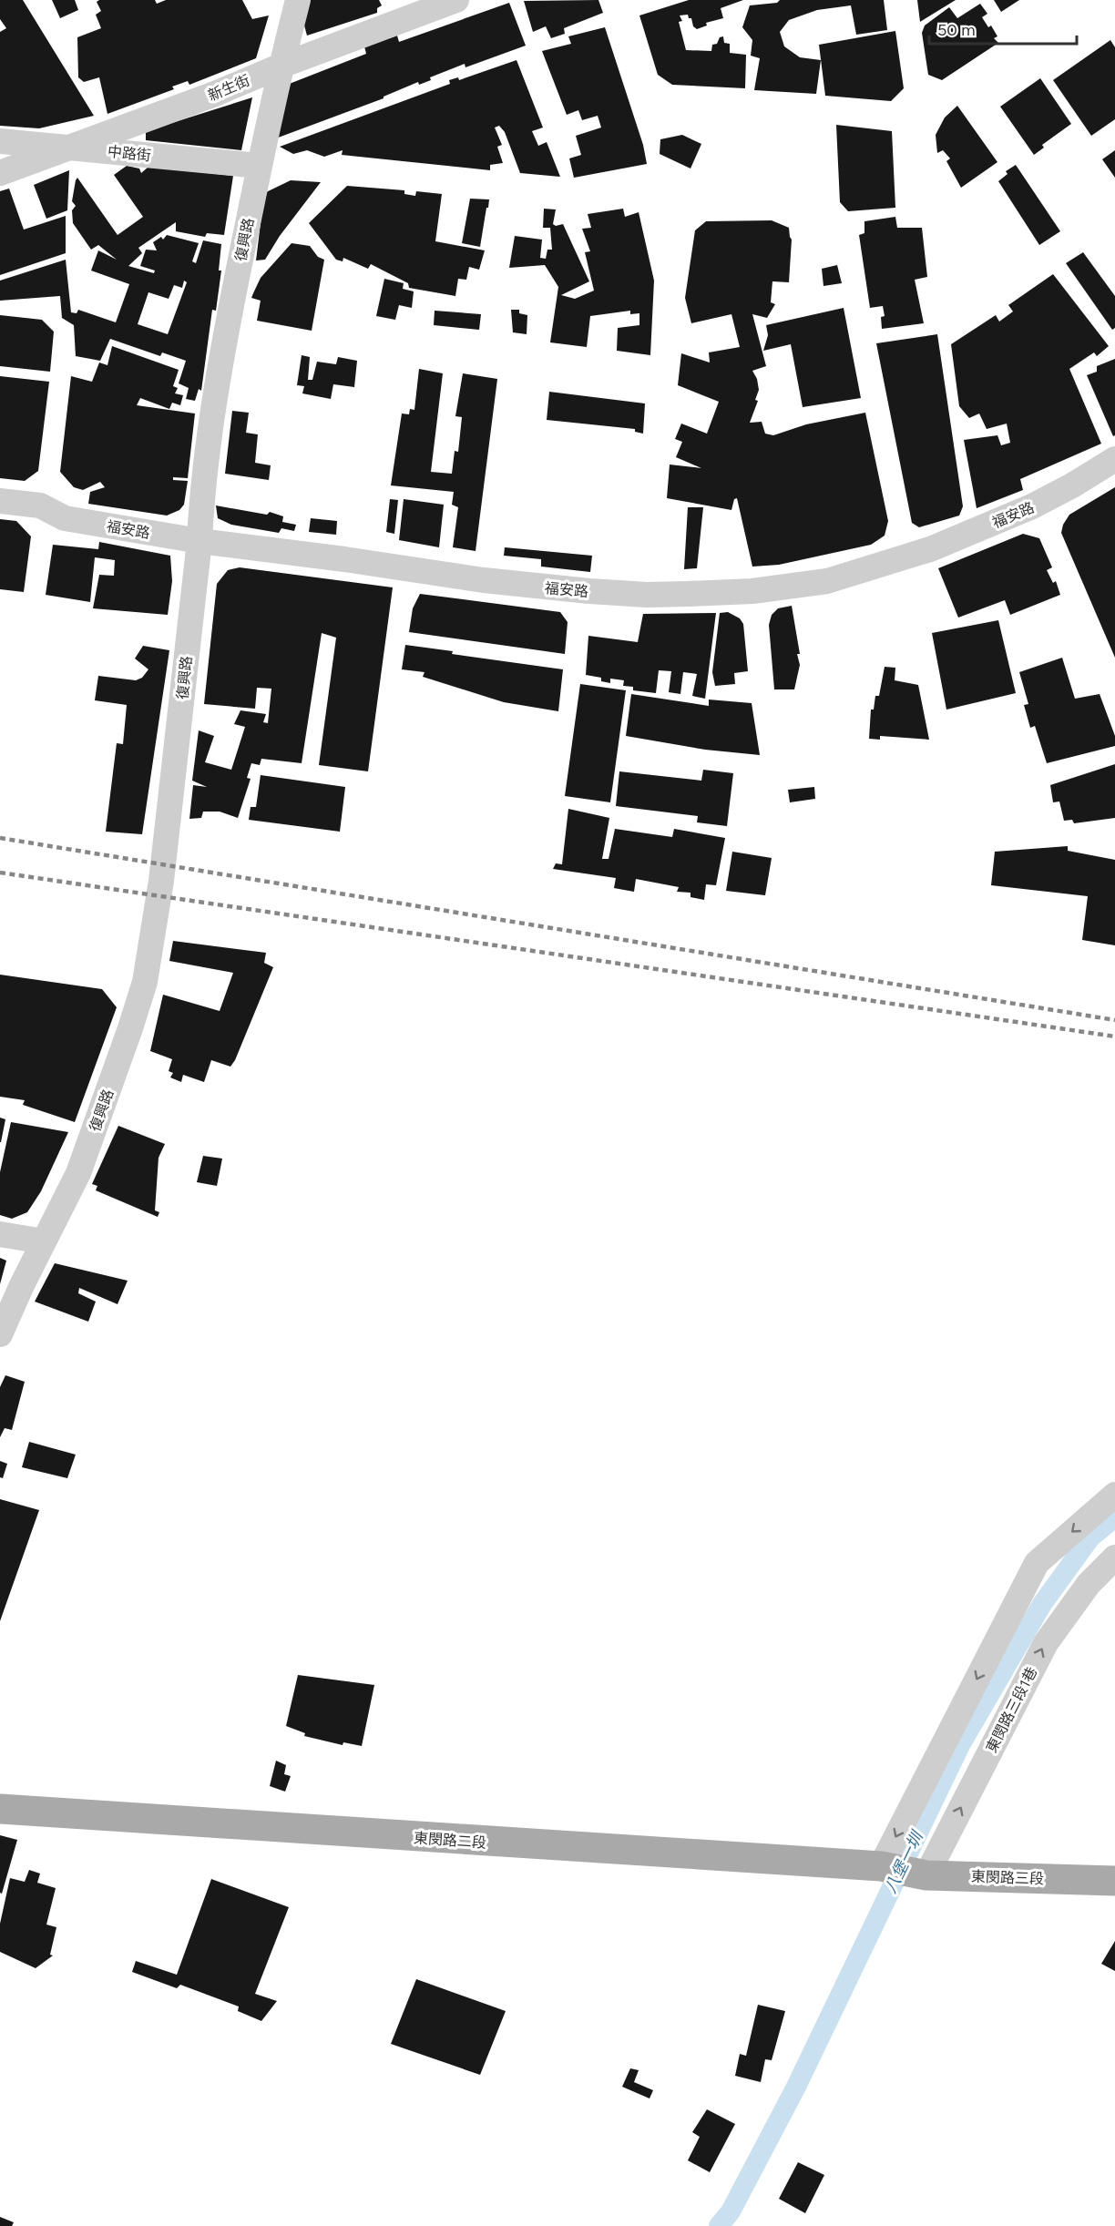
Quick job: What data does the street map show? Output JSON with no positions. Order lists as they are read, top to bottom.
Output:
{
  "streets": {
    "main road": ["東閔路二段", "東閔路三段"],
    "street": [
      "新生街",
      "中路街",
      "復興路",
      "福安路",
      "東閔路三段1巷"
    ]
  },
  "crossings": [
    ["新生街", "中路街"],
    ["新生街", "復興路"],
    ["中路街", "復興路"],
    ["復興路", "福安路"],
    ["東閔路三段1巷", "東閔路二段"],
    ["東閔路三段1巷", "東閔路三段"],
    ["東閔路二段", "東閔路三段"]
  ],
  "water": ["八堡一圳"],
  "scale_bar": "50 m"
}
